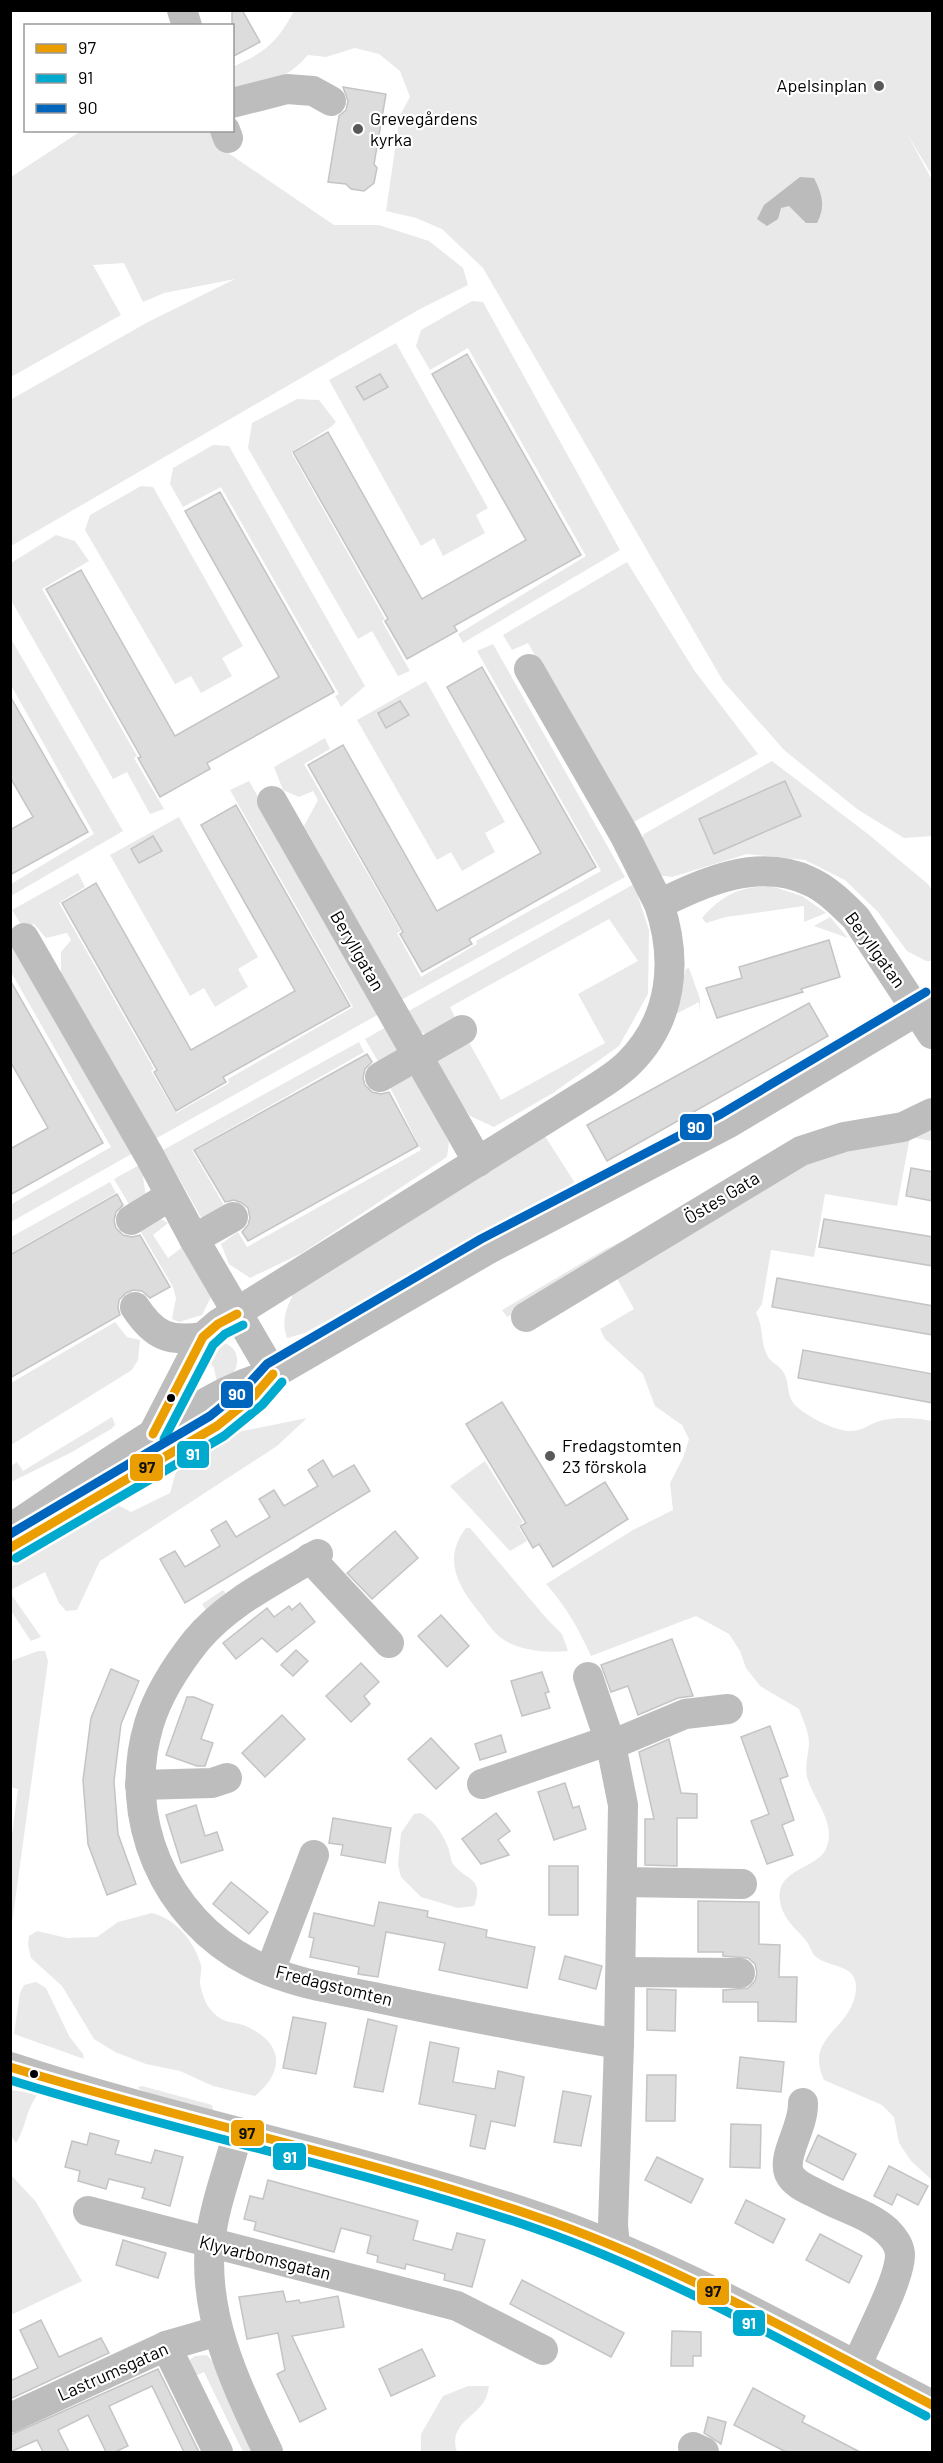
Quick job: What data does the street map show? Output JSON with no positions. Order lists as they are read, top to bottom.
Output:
{
  "streets": {
    "street": [
      "Beryllgatan",
      "Östes Gata",
      "Fredagstomten",
      "Klyvarbomsgatan",
      "Lastrumsgatan"
    ]
  },
  "places": ["Apelsinplan", "Grevegårdens kyrka", "Fredagstomten 23 förskola"],
  "lines": ["transit line 90", "transit line 97", "transit line 91"],
  "legend": ["97", "91", "90"]
}
